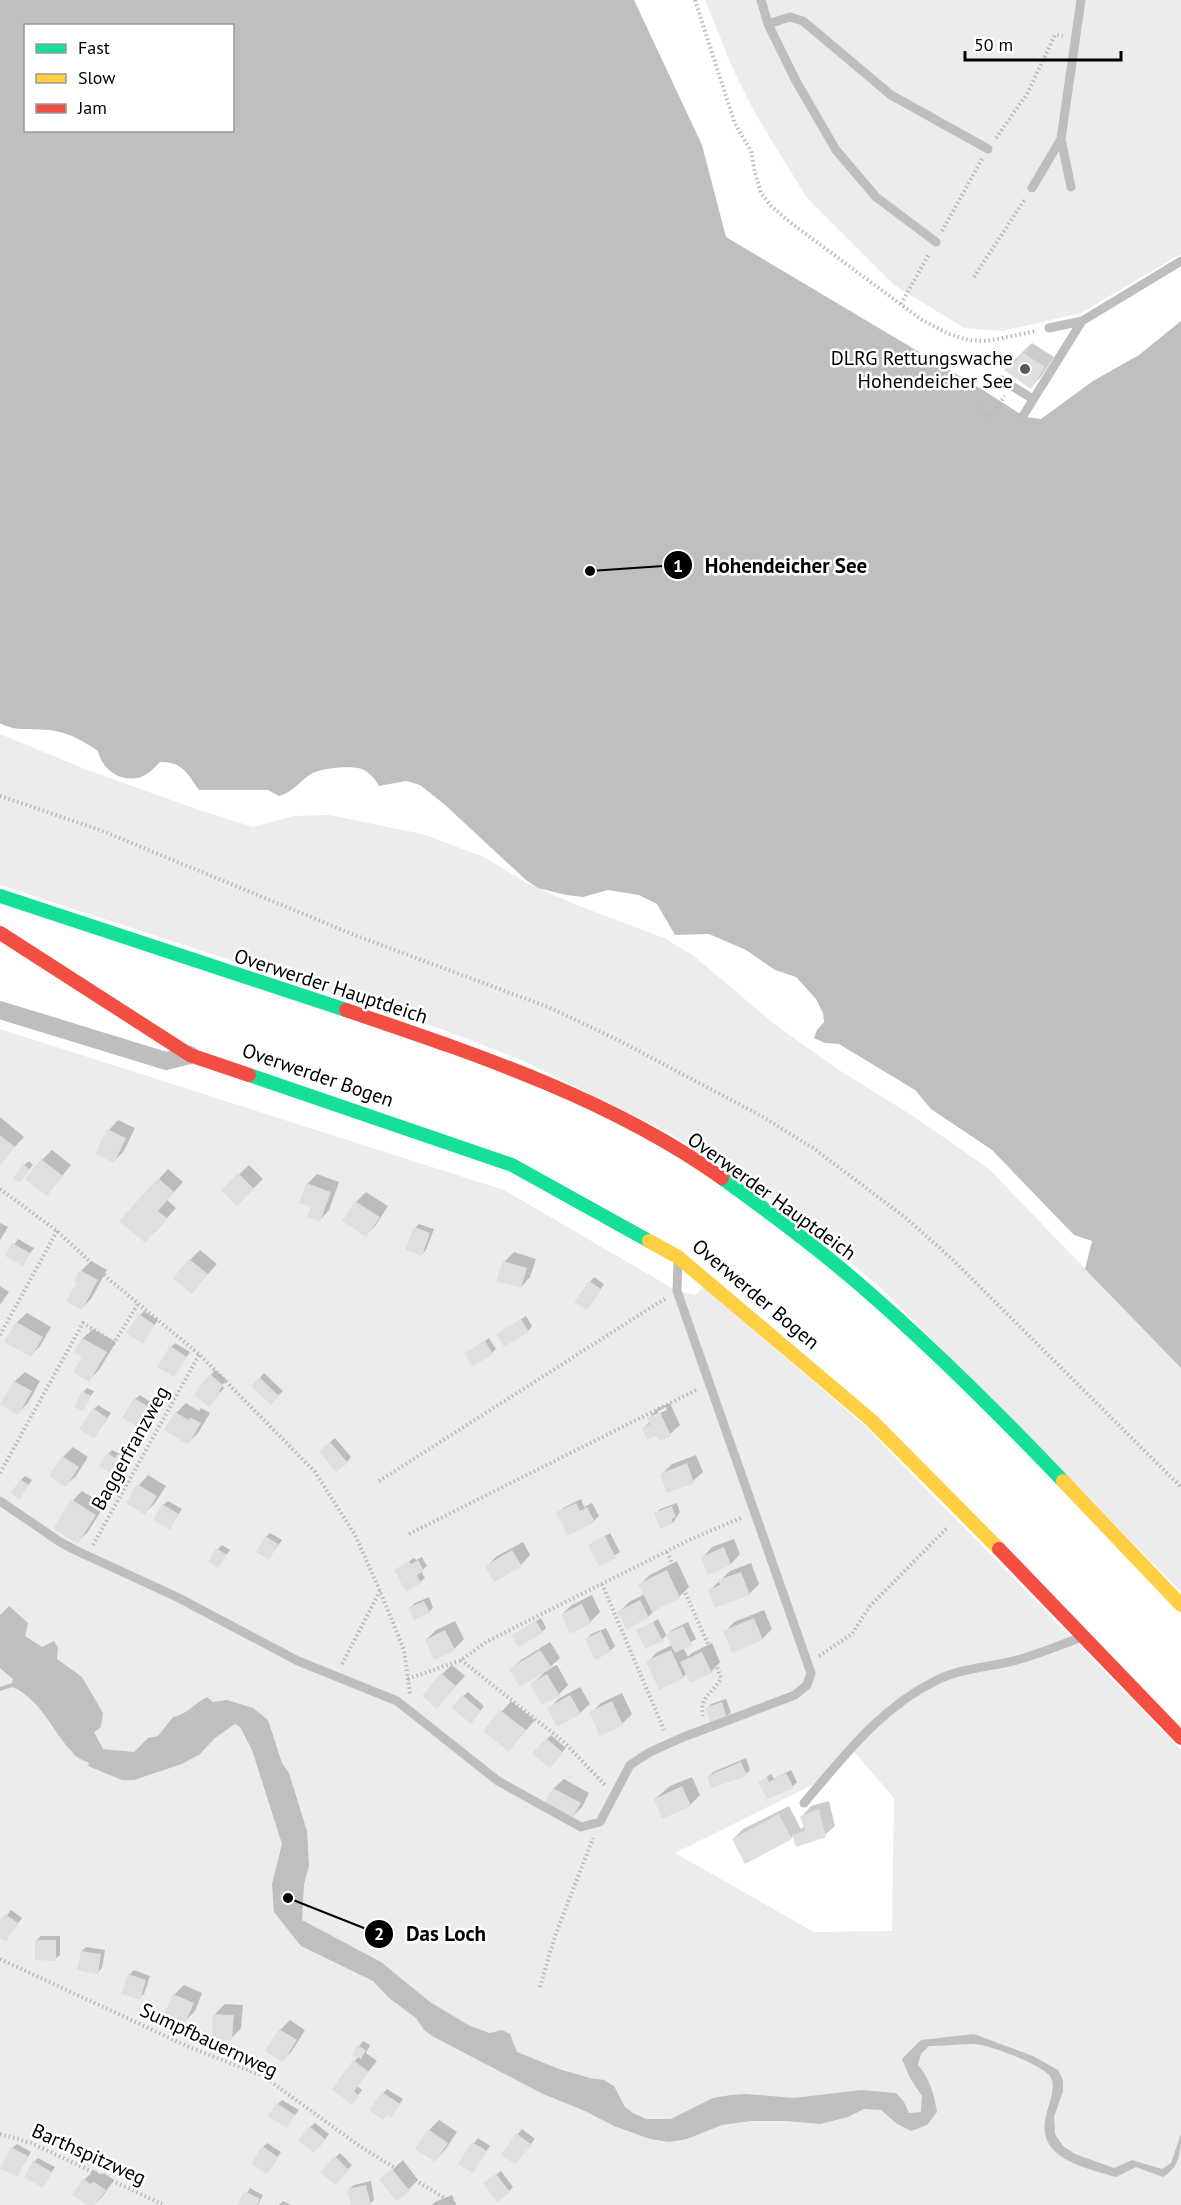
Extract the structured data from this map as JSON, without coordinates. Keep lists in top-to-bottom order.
{
  "streets": {
    "street": ["Overwerder Hauptdeich", "Overwerder Bogen"],
    "path": ["Baggerfranzweg", "Sumpfbauernweg", "Barthspitzweg"]
  },
  "places": ["DLRG Rettungswache Hohendeicher See", "Hohendeicher See", "Das Loch"],
  "legend": ["Fast", "Slow", "Jam"],
  "scale_bar": "50 m"
}
